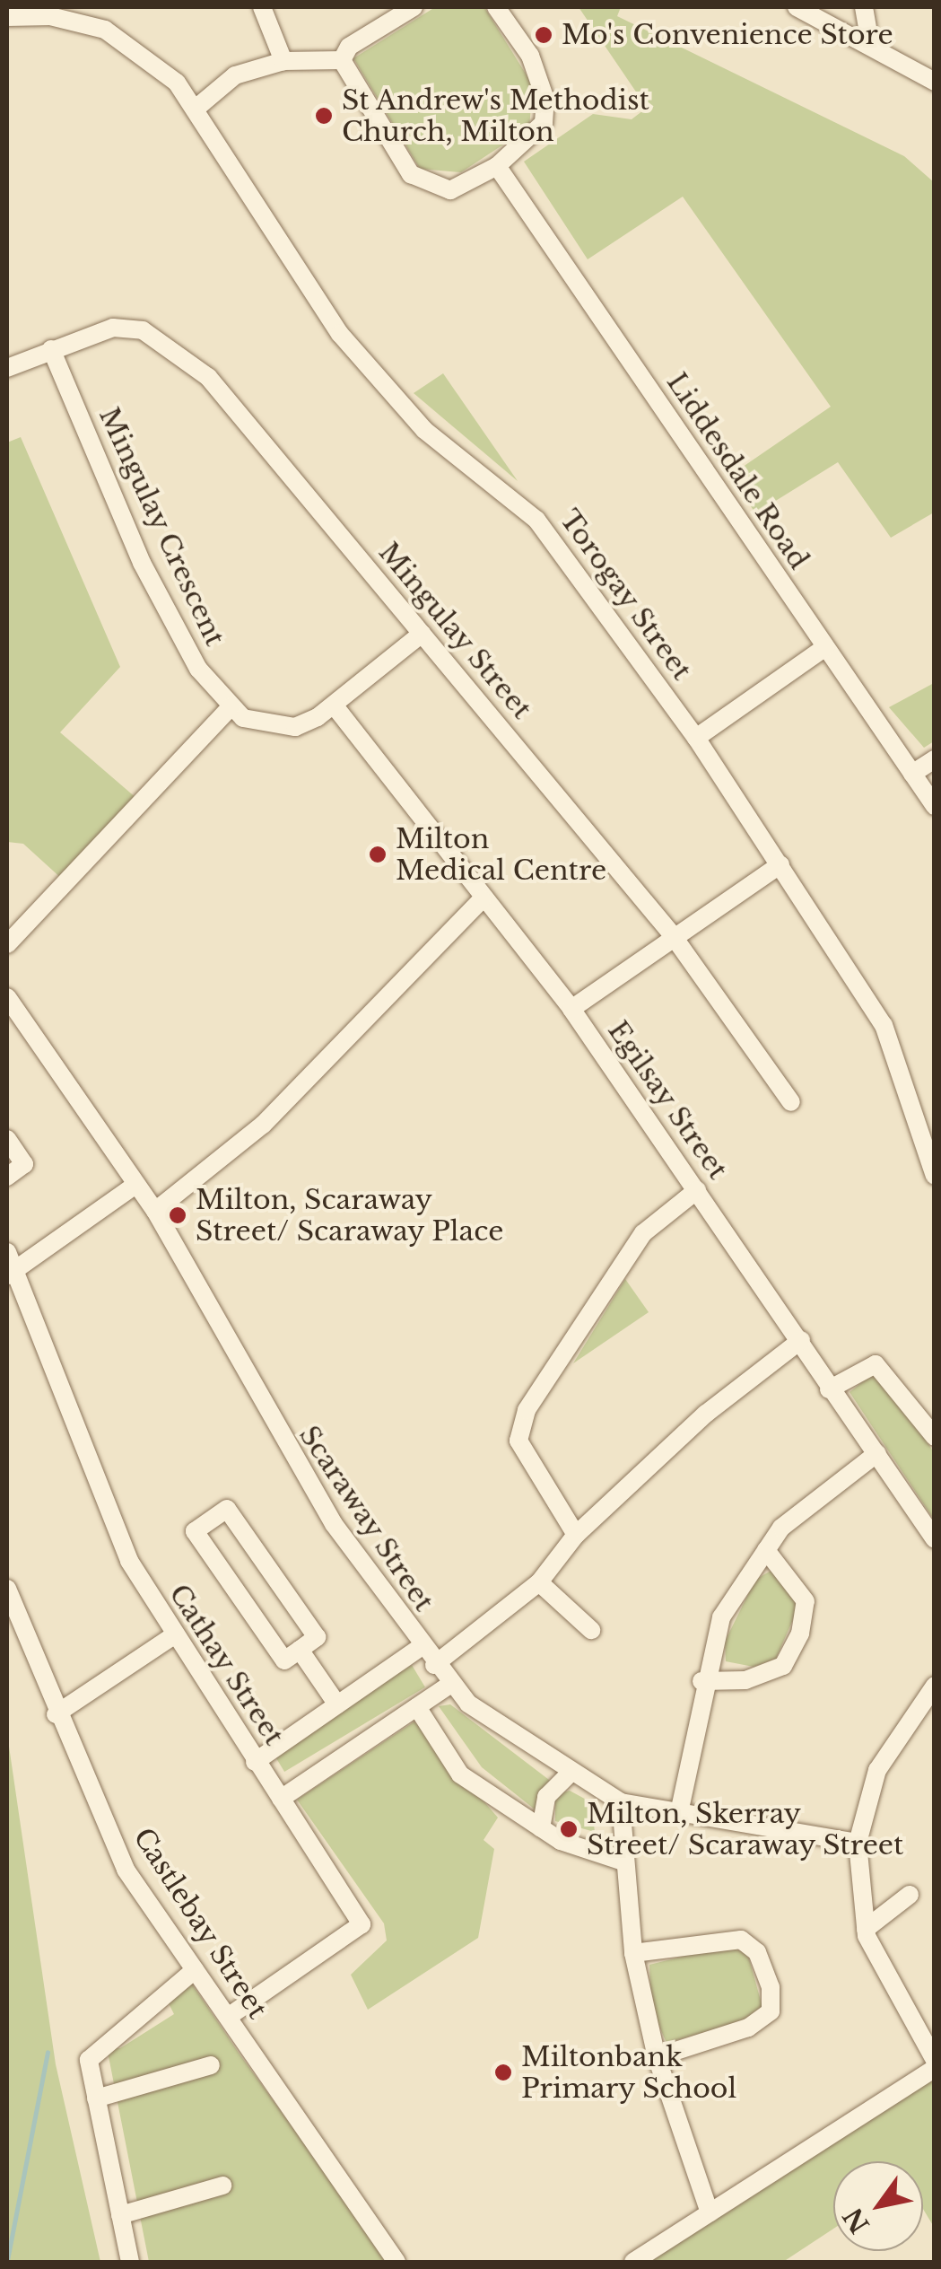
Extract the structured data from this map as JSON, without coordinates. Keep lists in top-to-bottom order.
{
  "streets": {
    "street": [
      "Liddesdale Road",
      "Mingulay Crescent",
      "Torogay Street",
      "Mingulay Street",
      "Egilsay Street",
      "Scaraway Street",
      "Cathay Street",
      "Castlebay Street"
    ]
  },
  "crossings": [
    ["Mingulay Crescent", "Mingulay Street"],
    ["Mingulay Crescent", "Egilsay Street"],
    ["Cathay Street", "Castlebay Street"]
  ],
  "places": [
    "Mo's Convenience Store",
    "St Andrew's Methodist Church, Milton",
    "Milton Medical Centre",
    "Milton, Scaraway Street/ Scaraway Place",
    "Milton, Skerray Street/ Scaraway Street",
    "Miltonbank Primary School"
  ],
  "north": "bottom left"
}
